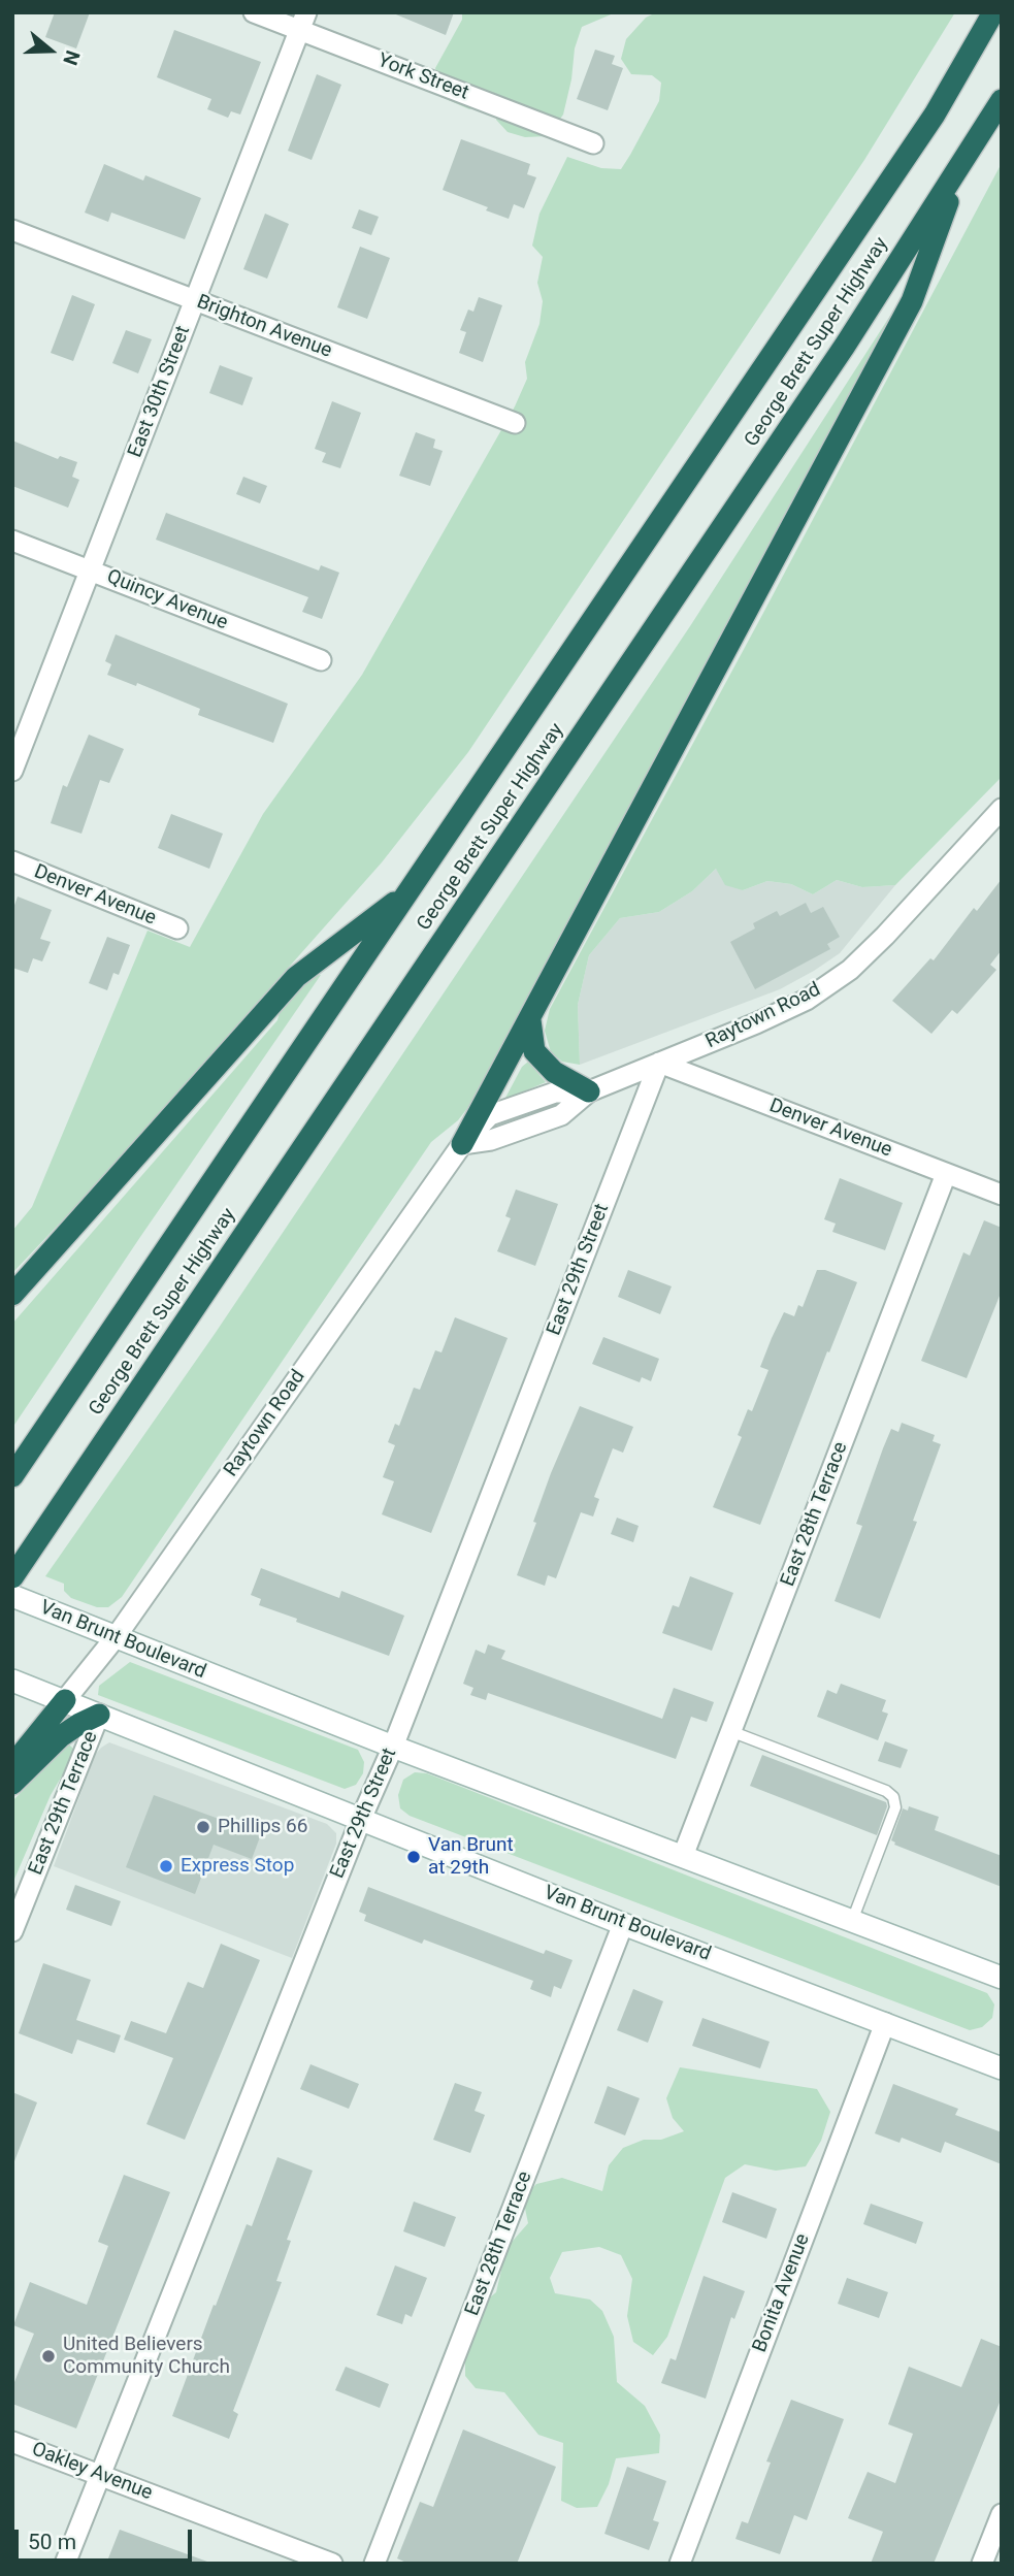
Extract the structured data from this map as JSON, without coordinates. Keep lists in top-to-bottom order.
{
  "streets": {
    "highway": ["George Brett Super Highway"],
    "main road": ["Van Brunt Boulevard"],
    "street": [
      "York Street",
      "Brighton Avenue",
      "East 30th Street",
      "Quincy Avenue",
      "Denver Avenue",
      "Raytown Road",
      "East 29th Street",
      "East 28th Terrace",
      "East 29th Terrace",
      "Bonita Avenue",
      "Oakley Avenue"
    ]
  },
  "crossings": [
    ["York Street", "East 30th Street"],
    ["Brighton Avenue", "East 30th Street"],
    ["East 30th Street", "Quincy Avenue"],
    ["Denver Avenue", "Raytown Road"],
    ["Denver Avenue", "East 29th Street"],
    ["Denver Avenue", "East 28th Terrace"],
    ["Raytown Road", "East 29th Street"],
    ["Raytown Road", "Van Brunt Boulevard"],
    ["East 29th Street", "Van Brunt Boulevard"],
    ["East 29th Street", "Oakley Avenue"],
    ["East 28th Terrace", "Van Brunt Boulevard"],
    ["Van Brunt Boulevard", "East 29th Terrace"],
    ["Van Brunt Boulevard", "Bonita Avenue"]
  ],
  "places": [
    "Phillips 66",
    "Van Brunt at 29th",
    "Express Stop",
    "United Believers Community Church"
  ],
  "scale_bar": "50 m",
  "north": "right"
}
